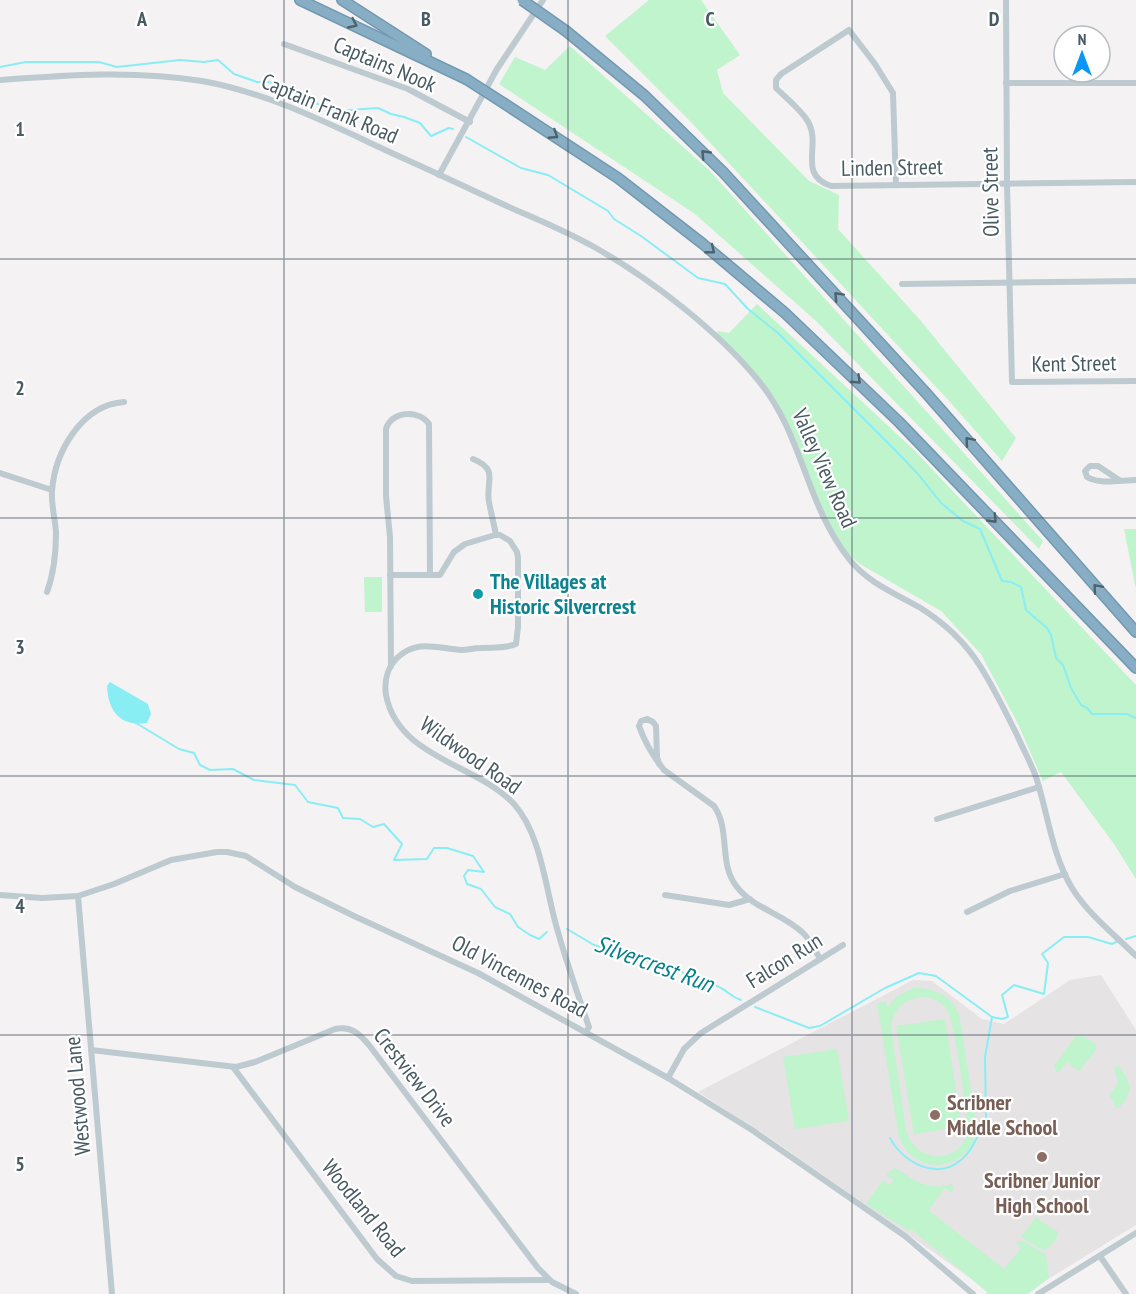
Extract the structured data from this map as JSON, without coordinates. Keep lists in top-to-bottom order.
{
  "streets": {
    "street": [
      "Captains Nook",
      "Captain Frank Road",
      "Linden Street",
      "Olive Street",
      "Kent Street",
      "Valley View Road",
      "Wildwood Road",
      "Falcon Run",
      "Old Vincennes Road",
      "Crestview Drive",
      "Westwood Lane",
      "Woodland Road"
    ]
  },
  "crossings": [
    ["Captain Frank Road", "Valley View Road"],
    ["Linden Street", "Olive Street"],
    ["Olive Street", "Kent Street"],
    ["Wildwood Road", "Old Vincennes Road"],
    ["Falcon Run", "Old Vincennes Road"],
    ["Old Vincennes Road", "Westwood Lane"],
    ["Crestview Drive", "Westwood Lane"],
    ["Crestview Drive", "Woodland Road"]
  ],
  "water": ["Silvercrest Run"],
  "places": ["The Villages at Historic Silvercrest", "Scribner Middle School", "Scribner Junior High School"],
  "north": "top",
  "grid": {
    "columns": [
      "A",
      "B",
      "C",
      "D"
    ],
    "rows": [
      "1",
      "2",
      "3",
      "4",
      "5"
    ]
  }
}
